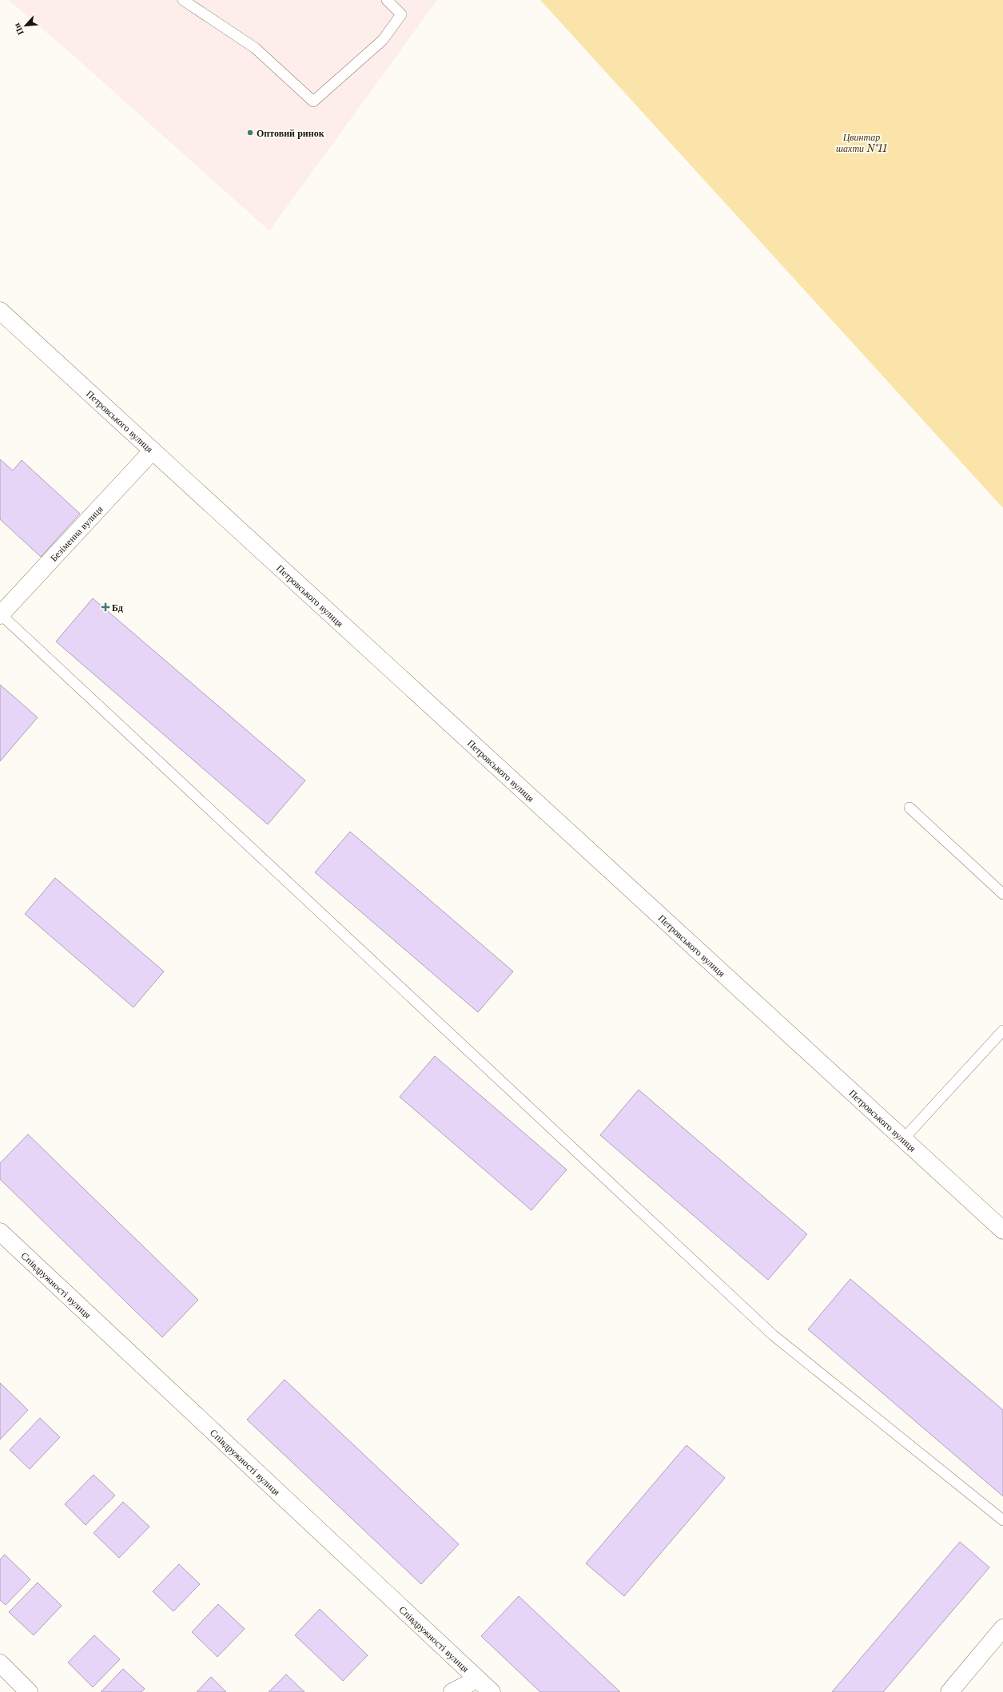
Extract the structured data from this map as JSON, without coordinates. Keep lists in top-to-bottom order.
{
  "streets": {
    "main road": ["Петровського вулиця", "Безіменна вулиця", "Співдружності вулиця"]
  },
  "crossings": [
    ["Петровського вулиця", "Безіменна вулиця"]
  ],
  "parks": ["Цвинтар шахти №11"],
  "places": {
    "other": ["Оптовий ринок"],
    "health": ["Бд"]
  },
  "north": "bottom left"
}
